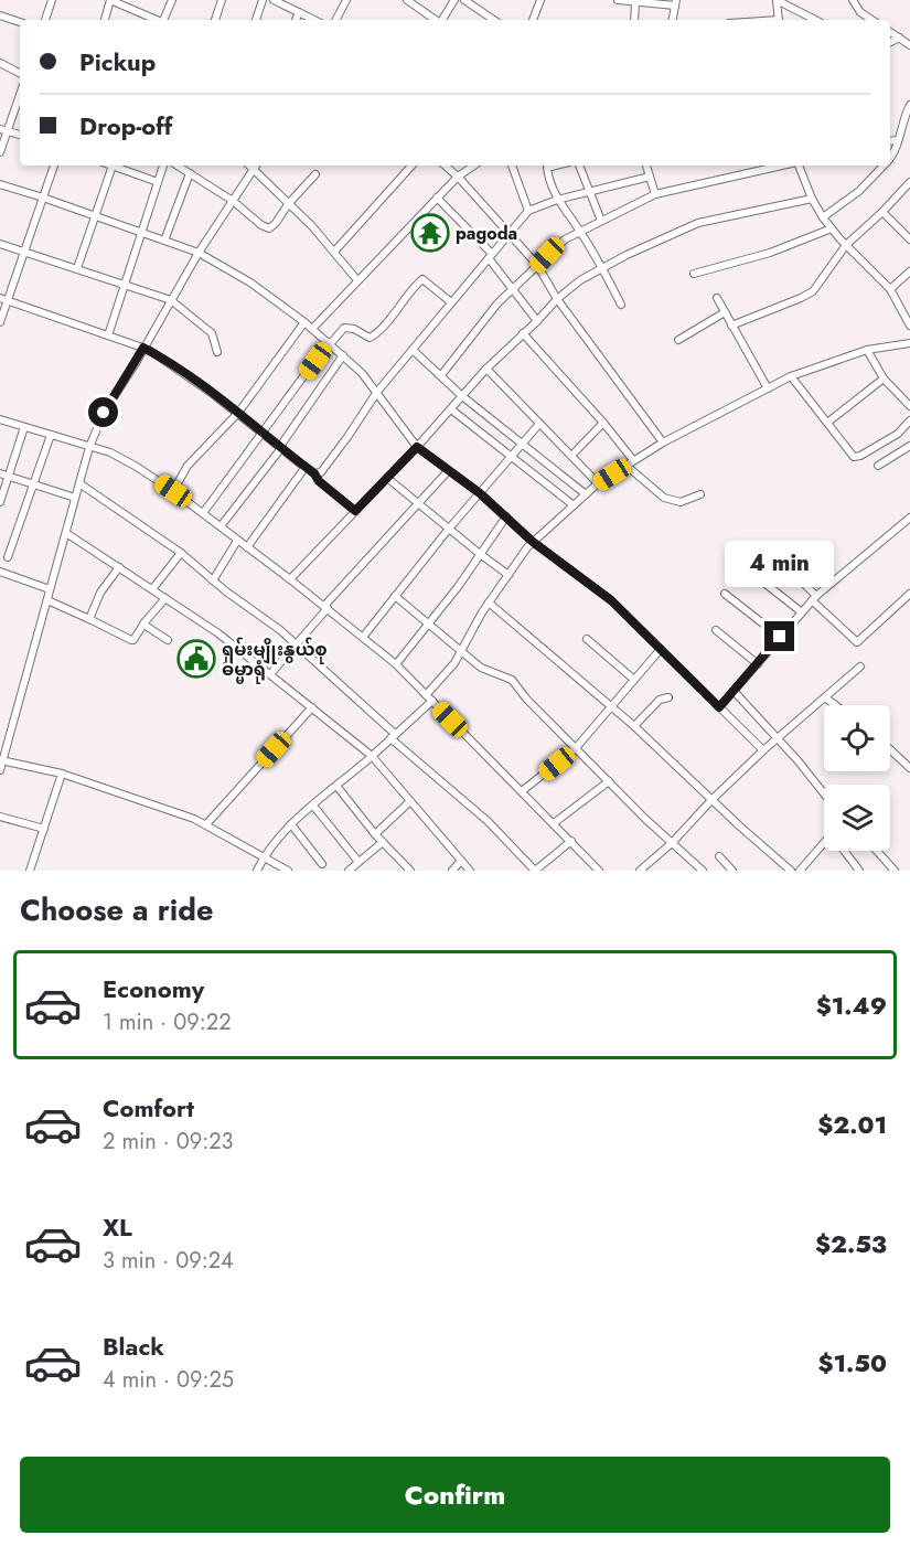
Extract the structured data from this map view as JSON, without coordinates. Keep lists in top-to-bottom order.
{
  "places": {
    "temple": ["pagoda"],
    "public building": ["ရှမ်းမျိုးနွယ်စု ဓမ္မာရုံ"]
  },
  "page": {
    "banner": ["Pickup", "Drop-off"],
    "bubble": "4 min",
    "heading": "Choose a ride",
    "list": [
      {
        "name": "Economy",
        "note": "1 min · 09:22",
        "value": "$1.49"
      },
      {
        "name": "Comfort",
        "note": "2 min · 09:23",
        "value": "$2.01"
      },
      {
        "name": "XL",
        "note": "3 min · 09:24",
        "value": "$2.53"
      },
      {
        "name": "Black",
        "note": "4 min · 09:25",
        "value": "$1.50"
      }
    ],
    "buttons": "Confirm"
  }
}
